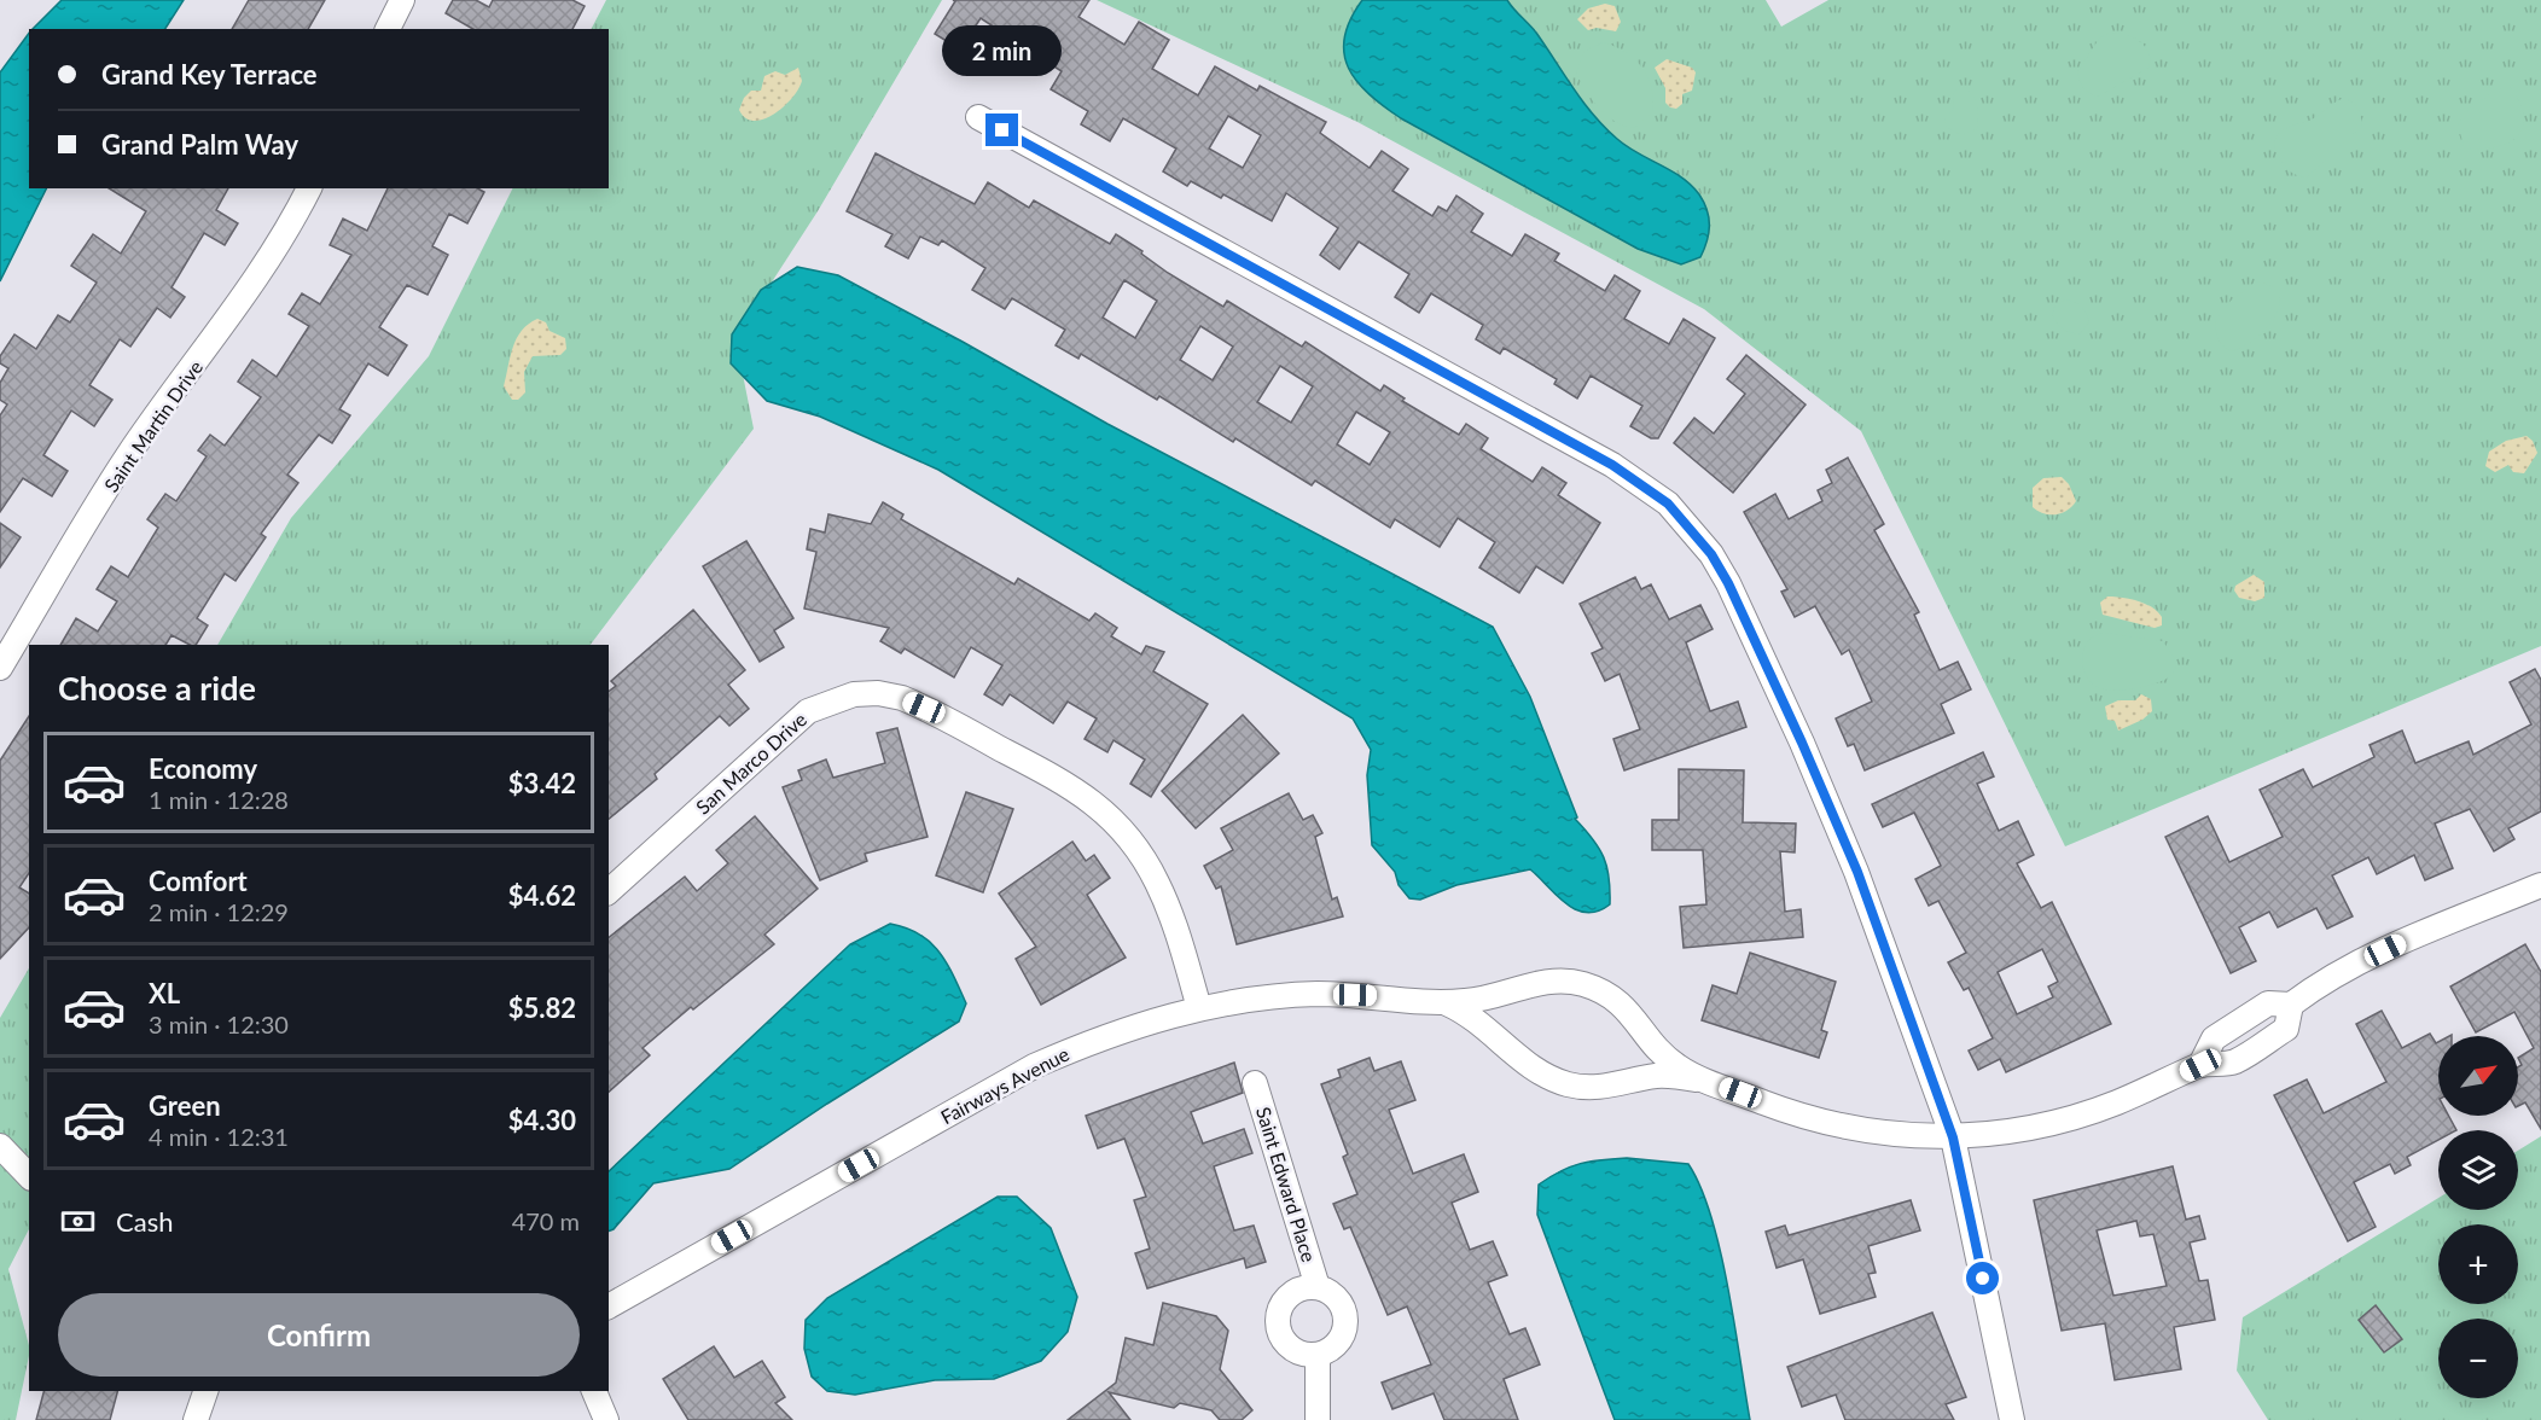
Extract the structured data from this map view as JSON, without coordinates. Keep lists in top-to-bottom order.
{
  "streets": {
    "street": [
      "Saint Martin Drive",
      "San Marco Drive",
      "Fairways Avenue",
      "Saint Edward Place"
    ]
  },
  "crossings": [
    ["San Marco Drive", "Fairways Avenue"]
  ],
  "north": "top right",
  "page": {
    "bubble": "2 min",
    "banner": ["Grand Key Terrace", "Grand Palm Way"],
    "heading": "Choose a ride",
    "list": [
      {
        "name": "Economy",
        "note": "1 min · 12:28",
        "value": "$3.42"
      },
      {
        "name": "Comfort",
        "note": "2 min · 12:29",
        "value": "$4.62"
      },
      {
        "name": "XL",
        "note": "3 min · 12:30",
        "value": "$5.82"
      },
      {
        "name": "Green",
        "note": "4 min · 12:31",
        "value": "$4.30"
      }
    ],
    "map_buttons": ["+", "−"],
    "pay": ["Cash", "470 m"],
    "buttons": "Confirm"
  }
}
